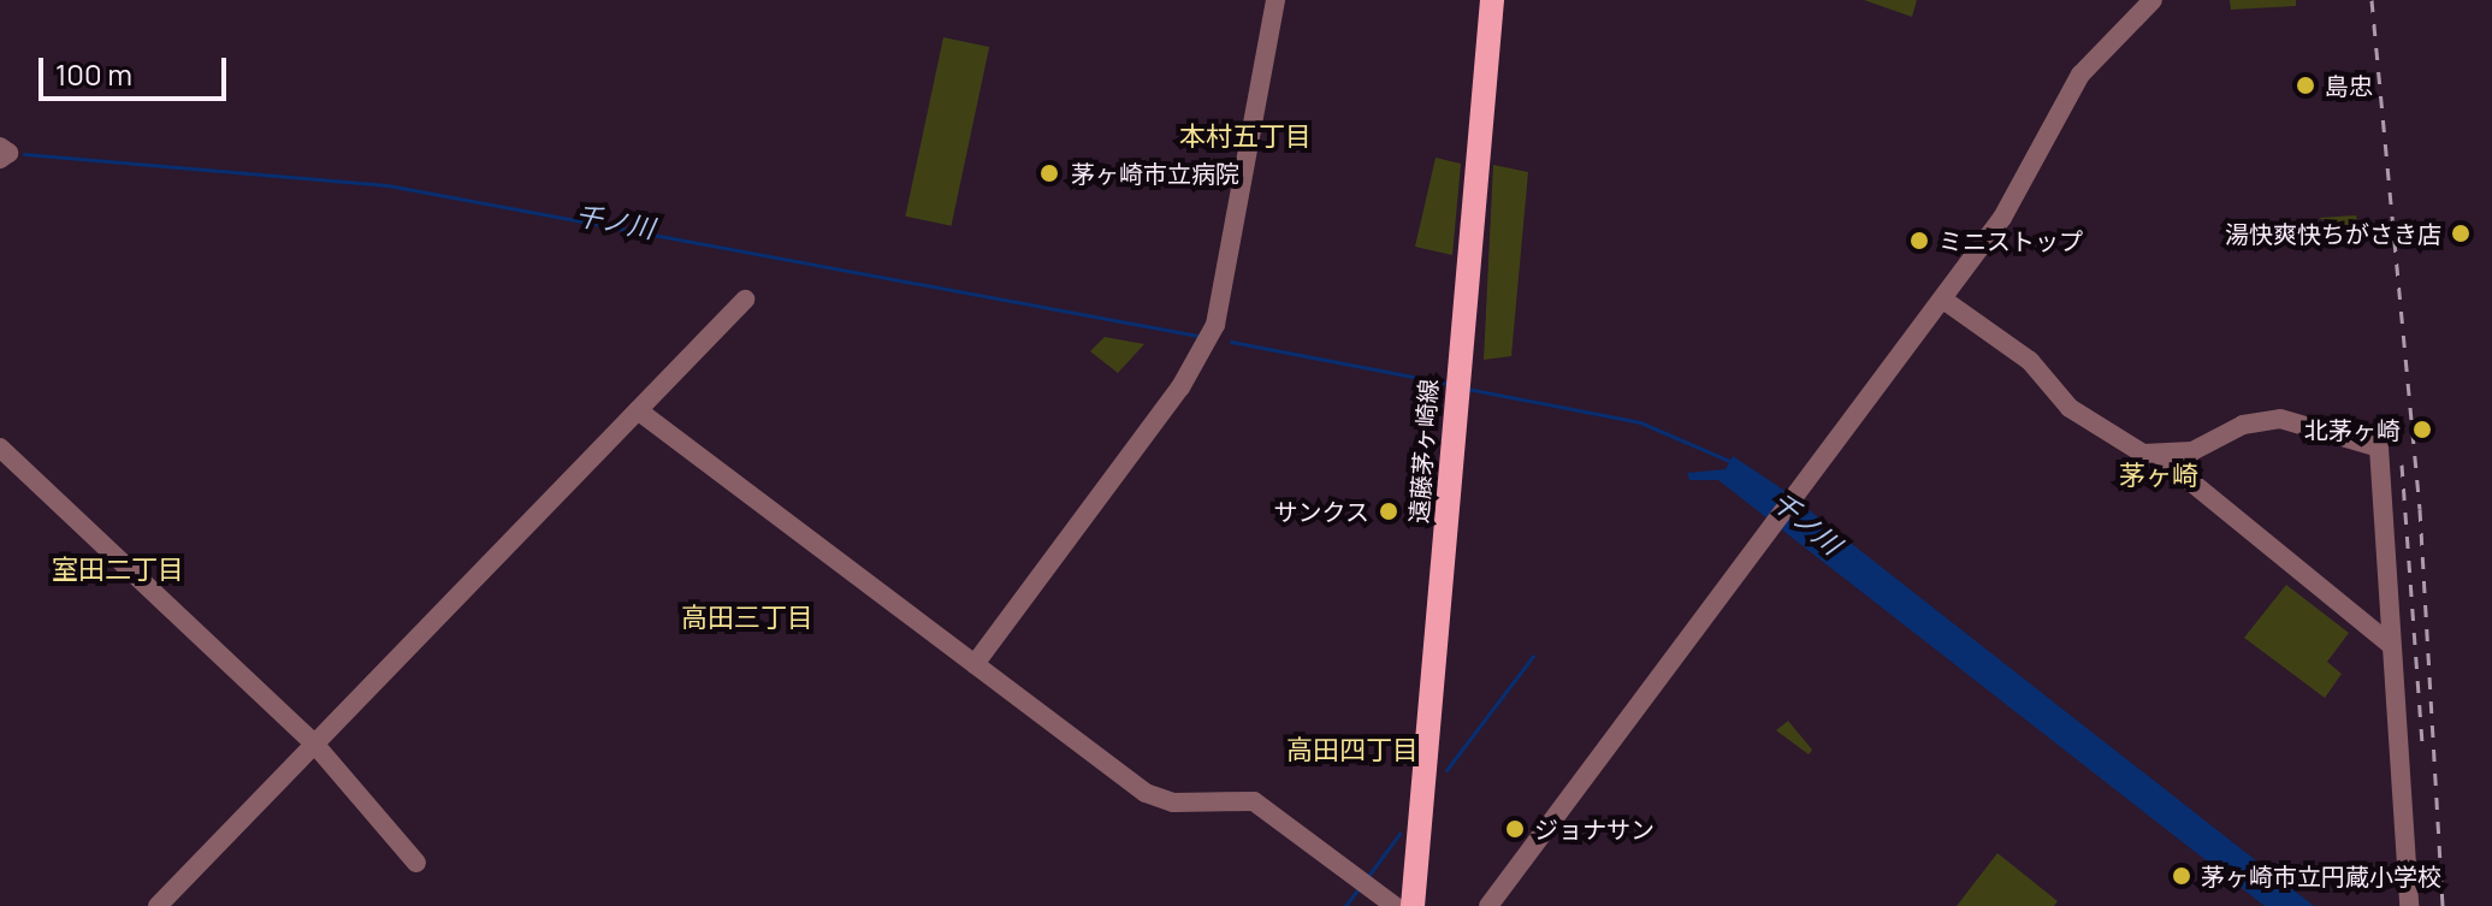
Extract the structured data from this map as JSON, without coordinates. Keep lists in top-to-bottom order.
{
  "streets": {
    "main road": ["遠藤茅ヶ崎線"]
  },
  "districts": [
    "本村五丁目",
    "茅ヶ崎",
    "室田二丁目",
    "高田三丁目",
    "高田四丁目"
  ],
  "water": ["千ノ川"],
  "places": [
    "島忠",
    "茅ヶ崎市立病院",
    "湯快爽快ちがさき店",
    "ミニストップ",
    "北茅ヶ崎",
    "サンクス",
    "ジョナサン",
    "茅ヶ崎市立円蔵小学校"
  ],
  "scale_bar": "100 m"
}
